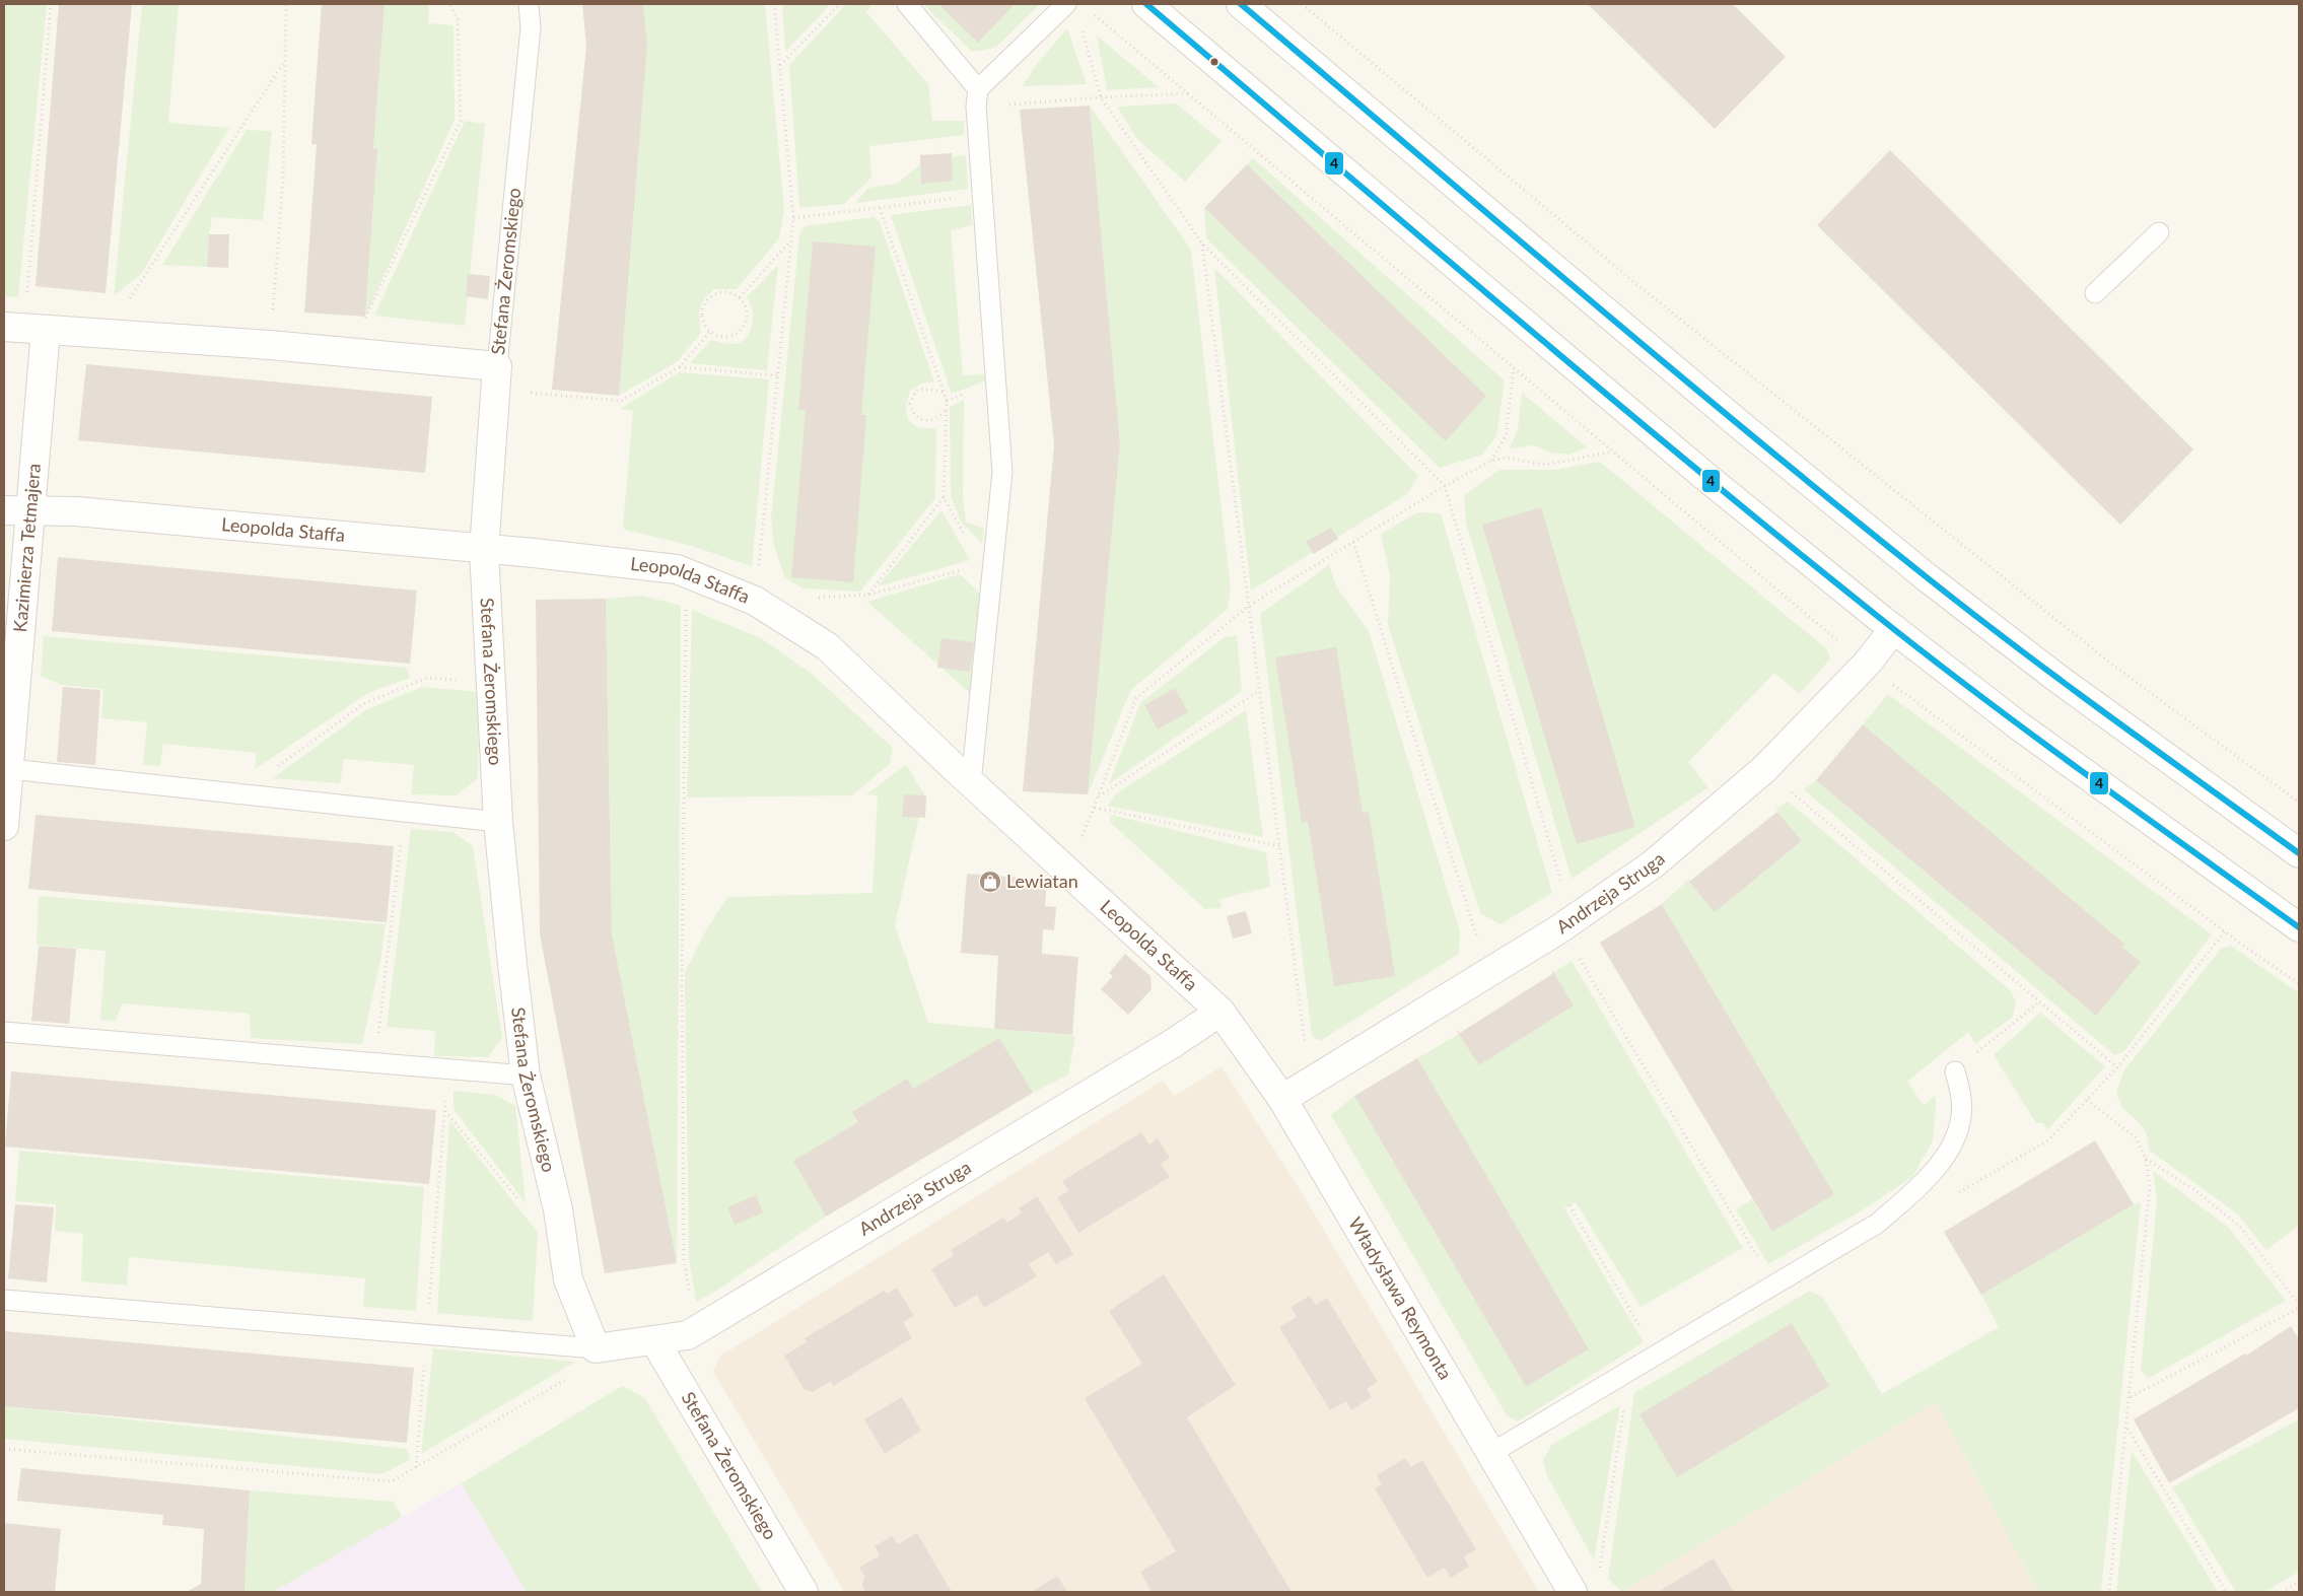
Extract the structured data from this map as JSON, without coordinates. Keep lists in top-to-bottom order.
{
  "streets": {
    "street": [
      "Stefana Żeromskiego",
      "Leopolda Staffa",
      "Kazimierza Tetmajera",
      "Andrzeja Struga",
      "Władysława Reymonta"
    ]
  },
  "crossings": [
    ["Stefana Żeromskiego", "Leopolda Staffa"],
    ["Stefana Żeromskiego", "Andrzeja Struga"],
    ["Leopolda Staffa", "Kazimierza Tetmajera"],
    ["Leopolda Staffa", "Andrzeja Struga"],
    ["Leopolda Staffa", "Władysława Reymonta"],
    ["Andrzeja Struga", "Władysława Reymonta"]
  ],
  "places": {
    "shop": ["Lewiatan"]
  },
  "lines": ["transit line 4"]
}
